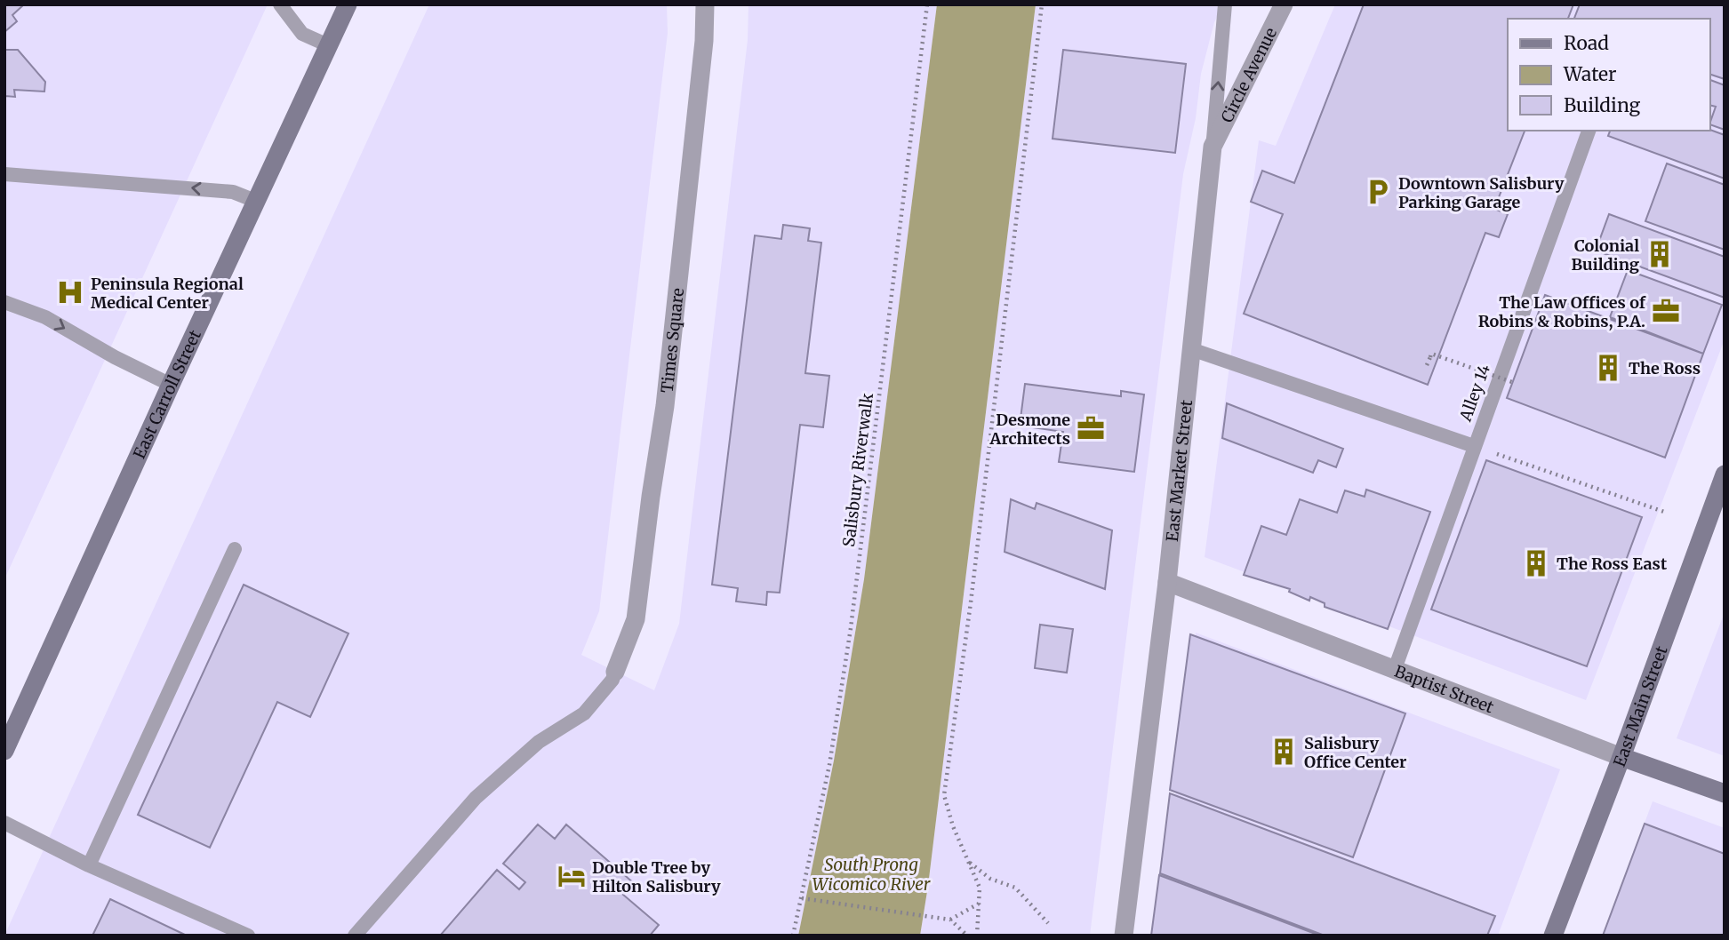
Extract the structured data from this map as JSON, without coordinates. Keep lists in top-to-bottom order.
{
  "streets": {
    "main road": ["East Carroll Street", "Baptist Street", "East Main Street"],
    "street": ["Circle Avenue", "Times Square", "East Market Street"],
    "lane": ["Alley 14"],
    "path": ["Salisbury Riverwalk"]
  },
  "crossings": [
    ["Circle Avenue", "East Market Street"],
    ["Alley 14", "Baptist Street"],
    ["East Market Street", "Baptist Street"],
    ["Baptist Street", "East Main Street"]
  ],
  "water": ["South Prong Wicomico River"],
  "places": {
    "parking": ["Downtown Salisbury Parking Garage"],
    "building": [
      "Colonial Building",
      "The Ross",
      "The Ross East",
      "Salisbury Office Center"
    ],
    "hospital": ["Peninsula Regional Medical Center"],
    "office": ["The Law Offices of Robins & Robins, P.A.", "Desmone Architects"],
    "hotel": ["Double Tree by Hilton Salisbury"]
  },
  "legend": ["Road", "Water", "Building"]
}
